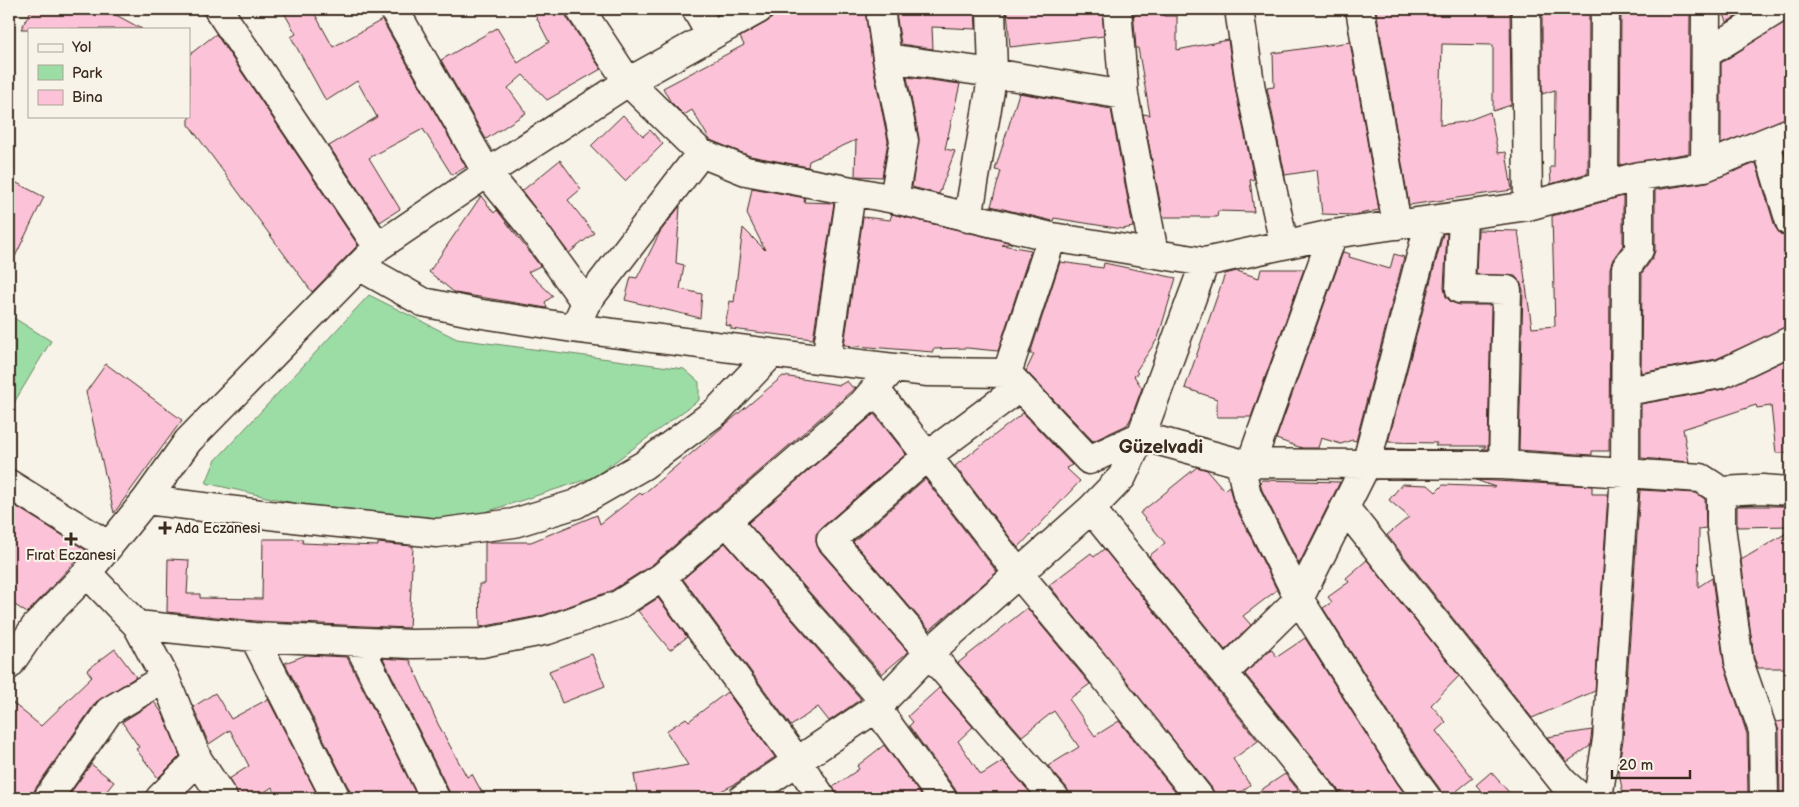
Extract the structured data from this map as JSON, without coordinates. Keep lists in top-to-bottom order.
{
  "districts": ["Güzelvadi"],
  "places": {
    "health": ["Ada Eczanesi", "Fırat Eczanesi"]
  },
  "legend": ["Yol", "Park", "Bina"],
  "scale_bar": "20 m"
}
